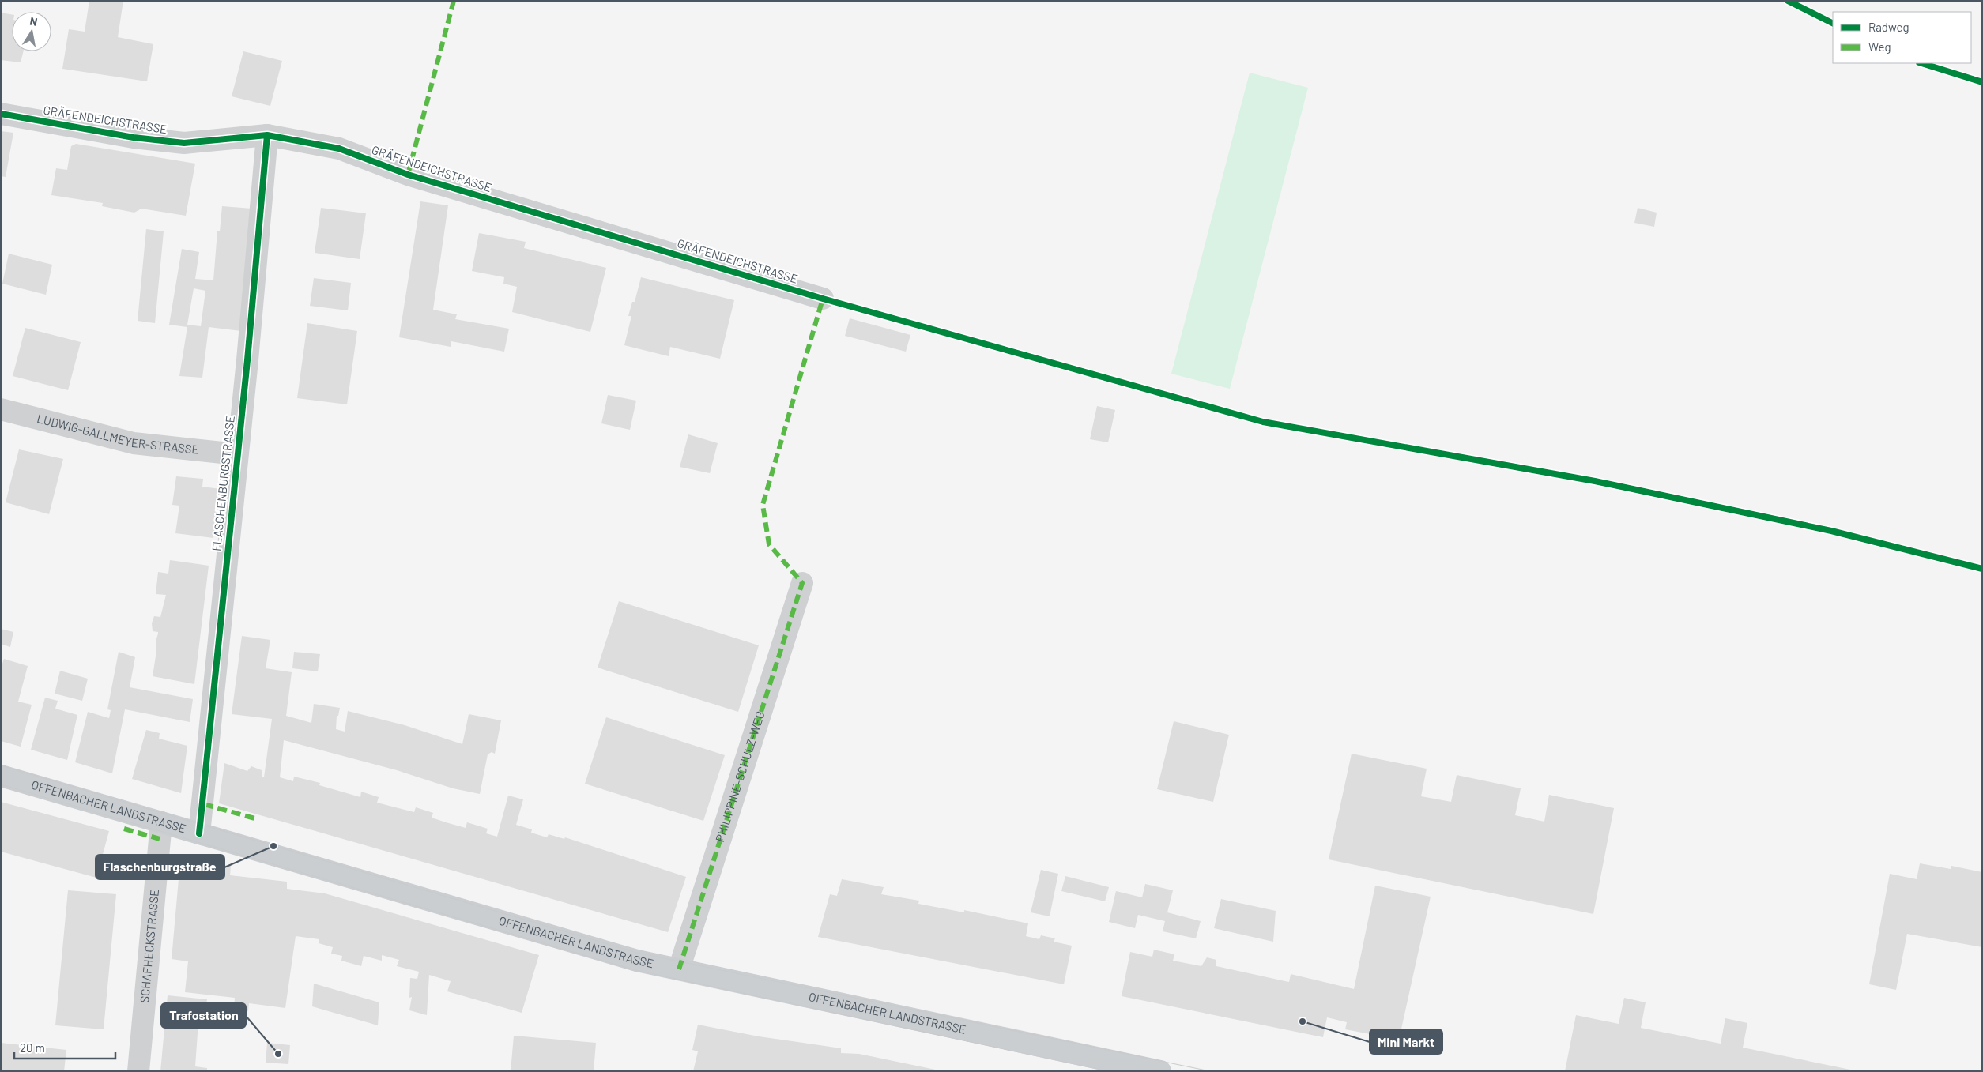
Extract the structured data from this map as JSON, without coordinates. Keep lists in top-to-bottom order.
{
  "streets": {
    "main road": ["OFFENBACHER LANDSTRASSE"],
    "street": [
      "GRÄFENDEICHSTRASSE",
      "LUDWIG-GALLMEYER-STRASSE",
      "FLASCHENBURGSTRASSE",
      "PHILIPPINE-SCHULZ-WEG",
      "SCHAFHECKSTRASSE"
    ]
  },
  "crossings": [
    ["GRÄFENDEICHSTRASSE", "FLASCHENBURGSTRASSE"],
    ["LUDWIG-GALLMEYER-STRASSE", "FLASCHENBURGSTRASSE"],
    ["FLASCHENBURGSTRASSE", "OFFENBACHER LANDSTRASSE"],
    ["PHILIPPINE-SCHULZ-WEG", "OFFENBACHER LANDSTRASSE"],
    ["OFFENBACHER LANDSTRASSE", "SCHAFHECKSTRASSE"]
  ],
  "places": ["Flaschenburgstraße", "Mini Markt", "Trafostation"],
  "legend": ["Radweg", "Weg"],
  "scale_bar": "20 m",
  "north": "top"
}
